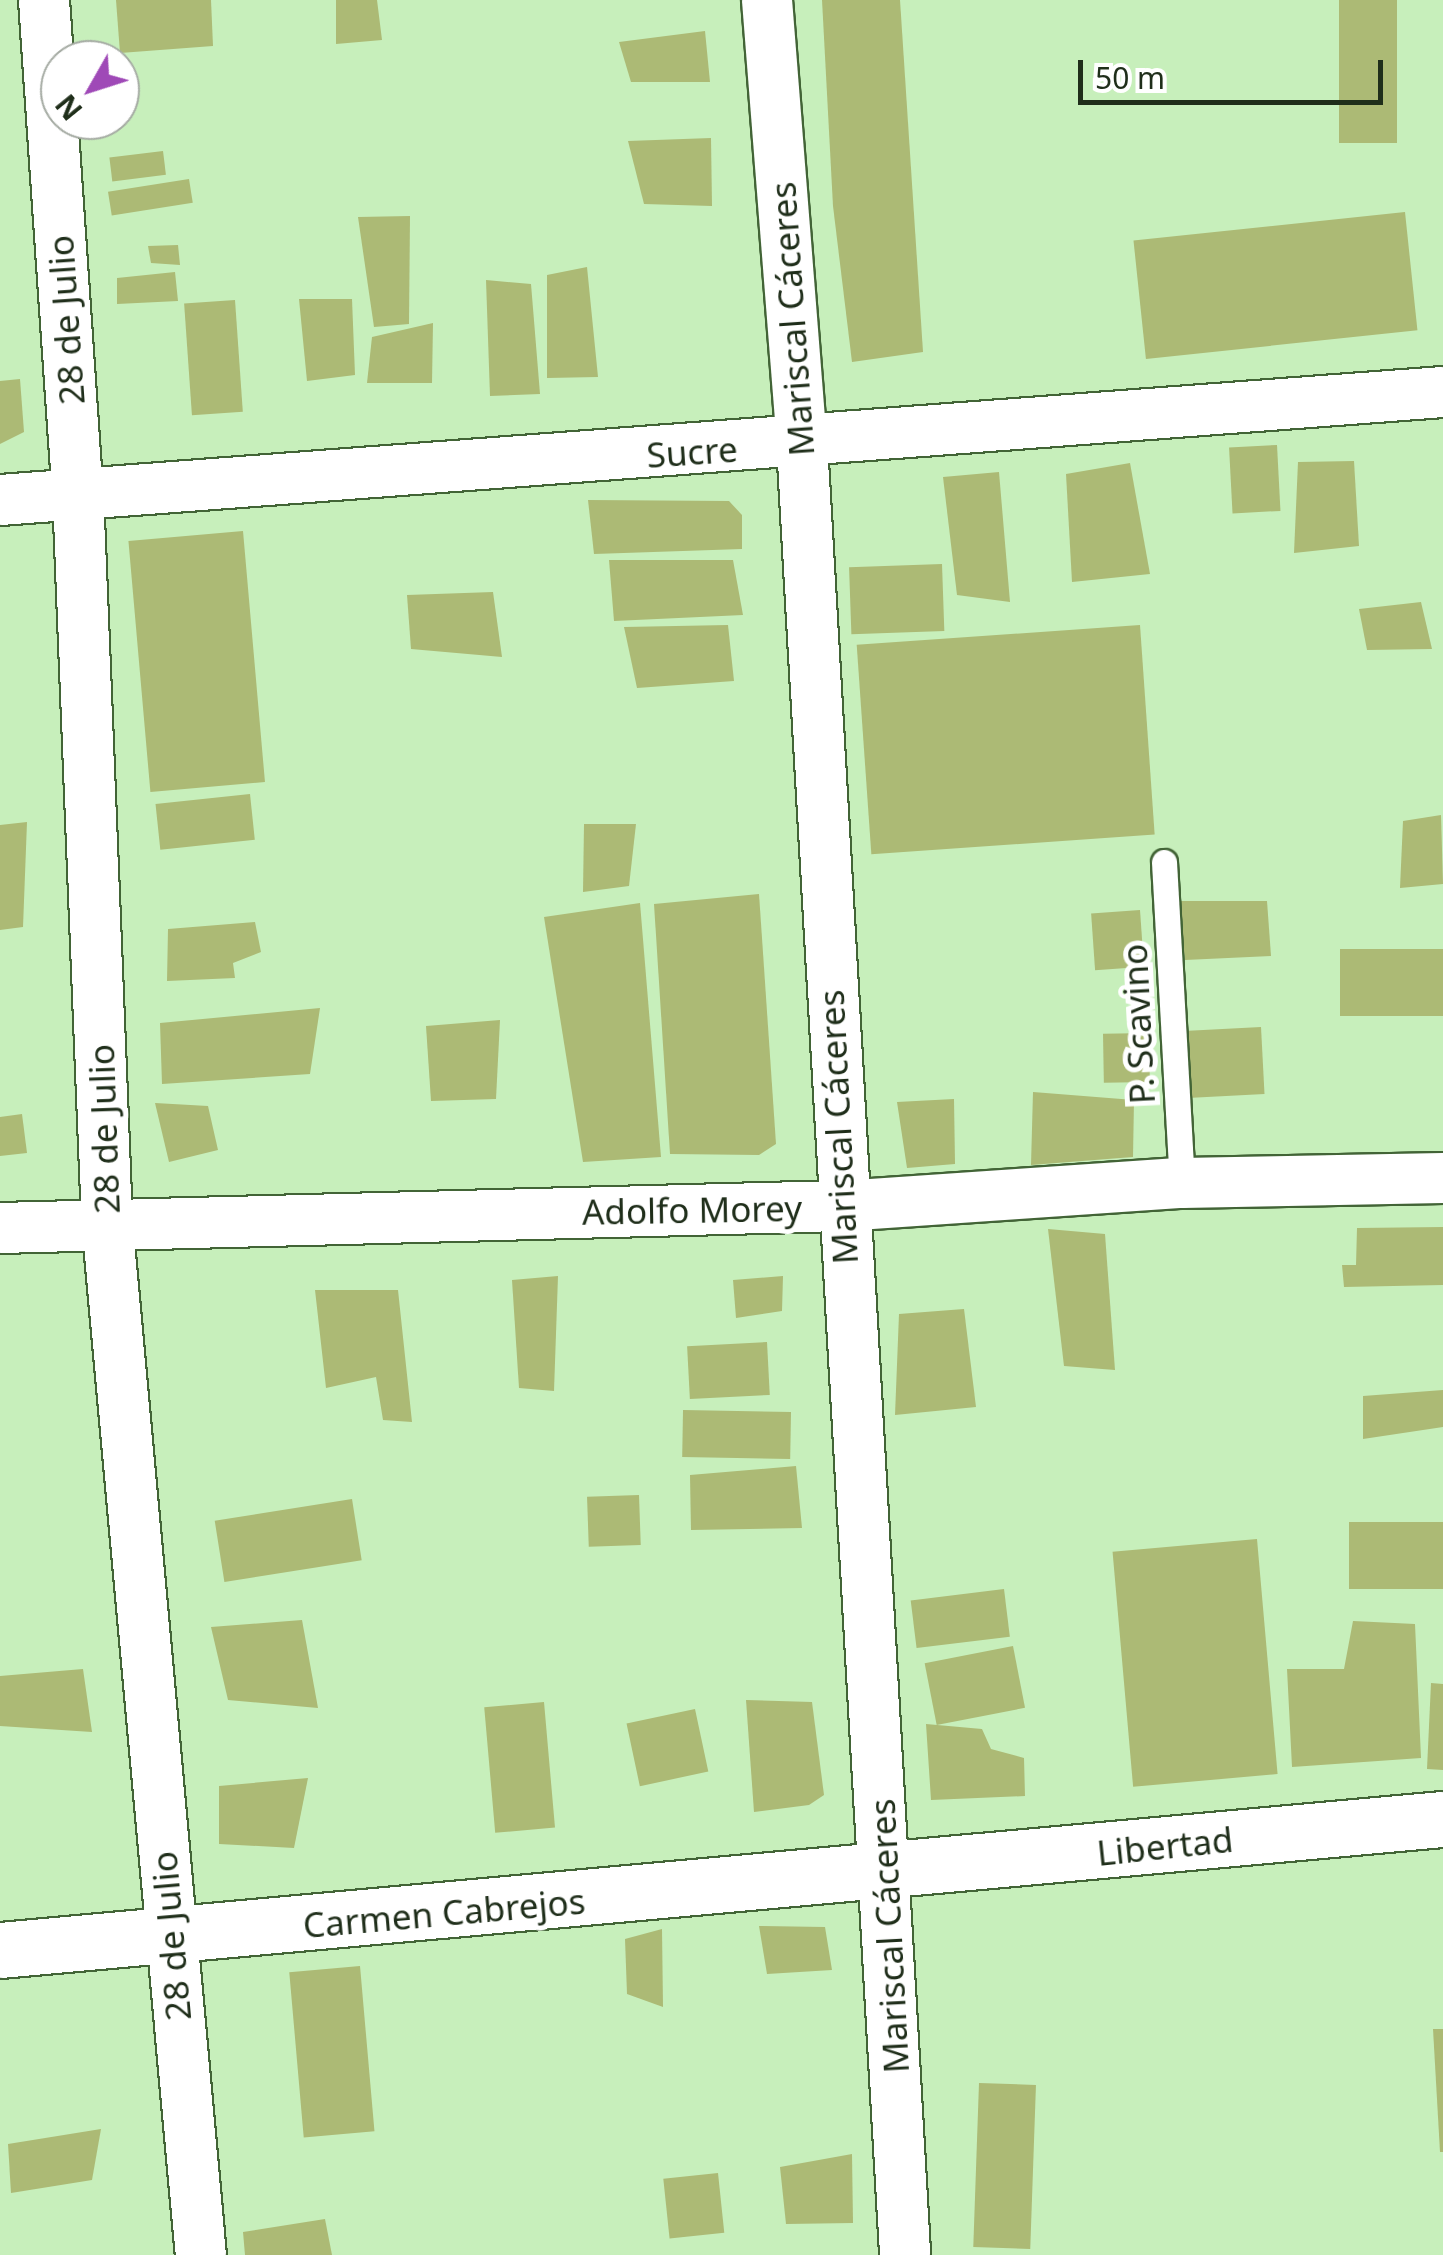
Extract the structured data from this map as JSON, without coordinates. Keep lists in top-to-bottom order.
{
  "streets": {
    "street": [
      "Mariscal Cáceres",
      "28 de Julio",
      "Sucre",
      "Adolfo Morey",
      "Libertad",
      "Carmen Cabrejos"
    ],
    "lane": ["P. Scavino"]
  },
  "crossings": [
    ["Mariscal Cáceres", "Sucre"],
    ["Mariscal Cáceres", "Adolfo Morey"],
    ["Mariscal Cáceres", "Libertad"],
    ["Mariscal Cáceres", "Carmen Cabrejos"],
    ["28 de Julio", "Sucre"],
    ["28 de Julio", "Adolfo Morey"],
    ["28 de Julio", "Carmen Cabrejos"],
    ["P. Scavino", "Adolfo Morey"],
    ["Libertad", "Carmen Cabrejos"]
  ],
  "scale_bar": "50 m",
  "north": "bottom left"
}
